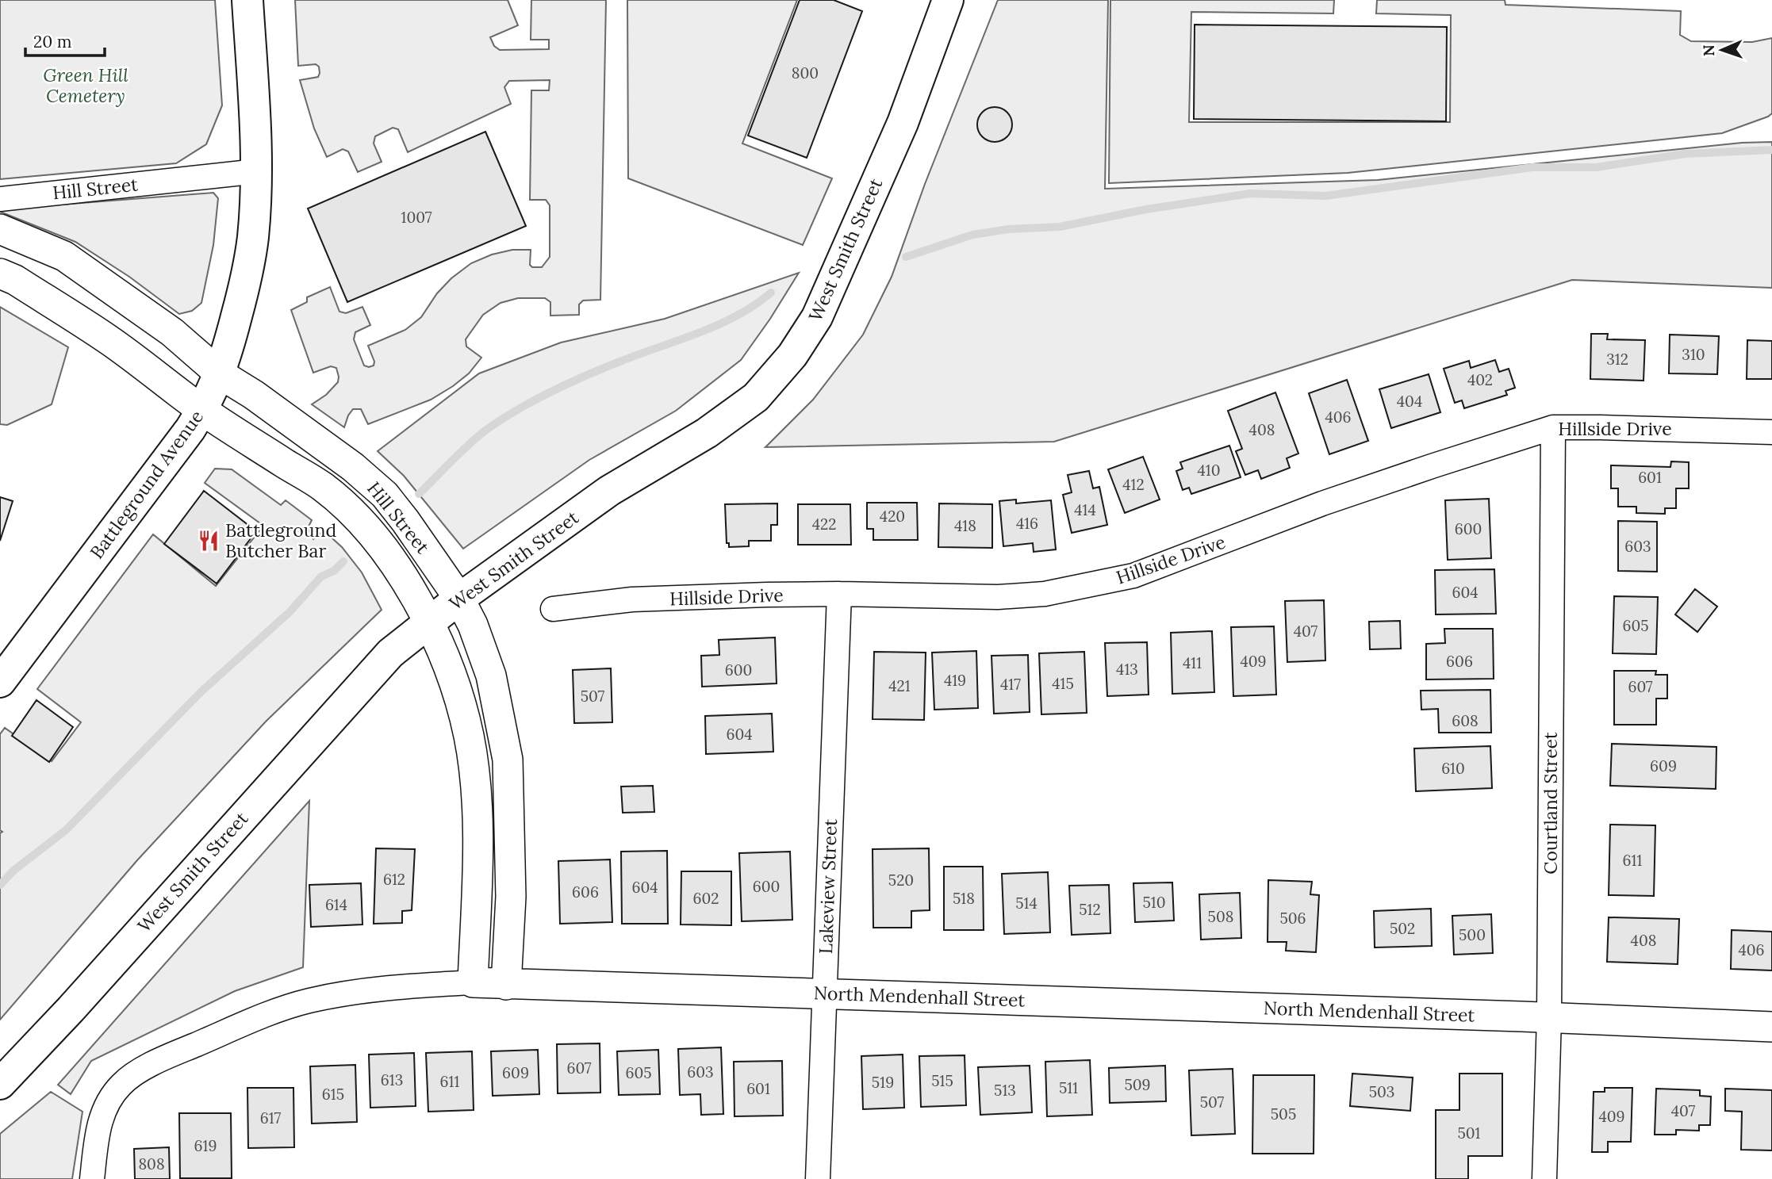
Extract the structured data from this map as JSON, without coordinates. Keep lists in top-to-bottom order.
{
  "streets": {
    "main road": ["West Smith Street", "Battleground Avenue"],
    "street": [
      "Hill Street",
      "Hillside Drive",
      "Courtland Street",
      "Lakeview Street",
      "North Mendenhall Street"
    ]
  },
  "crossings": [
    ["Hill Street", "West Smith Street"],
    ["Hill Street", "Battleground Avenue"],
    ["Hill Street", "North Mendenhall Street"],
    ["Hillside Drive", "Courtland Street"],
    ["Hillside Drive", "Lakeview Street"],
    ["Courtland Street", "North Mendenhall Street"],
    ["Lakeview Street", "North Mendenhall Street"]
  ],
  "parks": ["Green Hill Cemetery"],
  "places": {
    "restaurant": ["Battleground Butcher Bar"]
  },
  "house_numbers": [
    "800",
    "1007",
    "310",
    "312",
    "402",
    "404",
    "406",
    "408",
    "410",
    "601",
    "412",
    "414",
    "420",
    "416",
    "422",
    "418",
    "600",
    "603",
    "604",
    "605",
    "407",
    "409",
    "606",
    "411",
    "413",
    "600",
    "419",
    "415",
    "417",
    "421",
    "607",
    "507",
    "608",
    "604",
    "609",
    "610",
    "611",
    "612",
    "520",
    "600",
    "604",
    "606",
    "602",
    "518",
    "510",
    "514",
    "614",
    "512",
    "508",
    "506",
    "502",
    "500",
    "408",
    "406",
    "607",
    "603",
    "609",
    "605",
    "613",
    "515",
    "611",
    "519",
    "509",
    "511",
    "601",
    "513",
    "503",
    "615",
    "507",
    "407",
    "505",
    "409",
    "617",
    "501",
    "619",
    "808"
  ],
  "scale_bar": "20 m",
  "north": "left"
}
